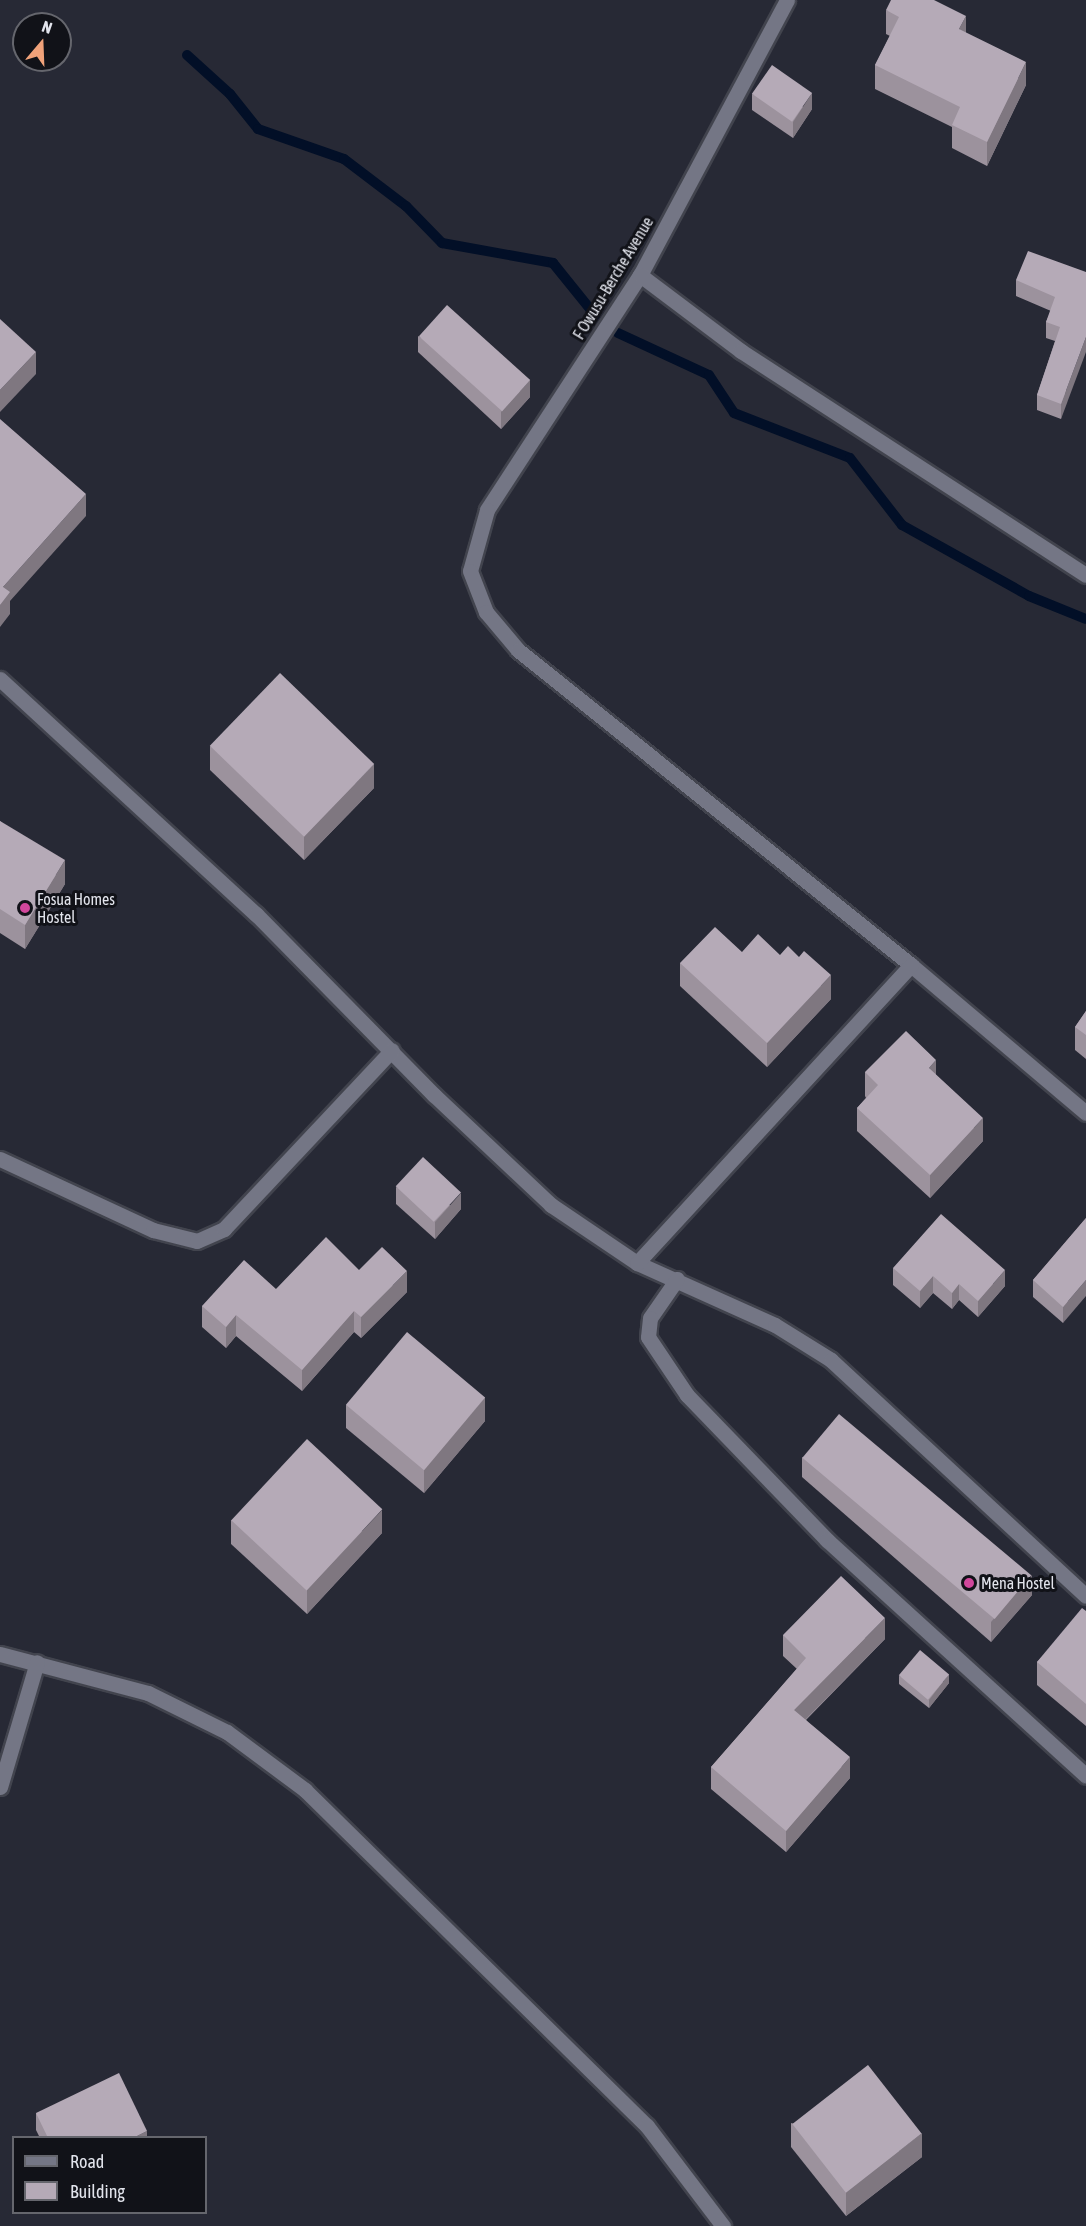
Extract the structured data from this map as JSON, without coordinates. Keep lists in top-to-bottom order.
{
  "streets": {
    "street": ["F Owusu-Berche Avenue"]
  },
  "places": ["Fosua Homes Hostel", "Mena Hostel"],
  "legend": ["Road", "Building"],
  "north": "top"
}
